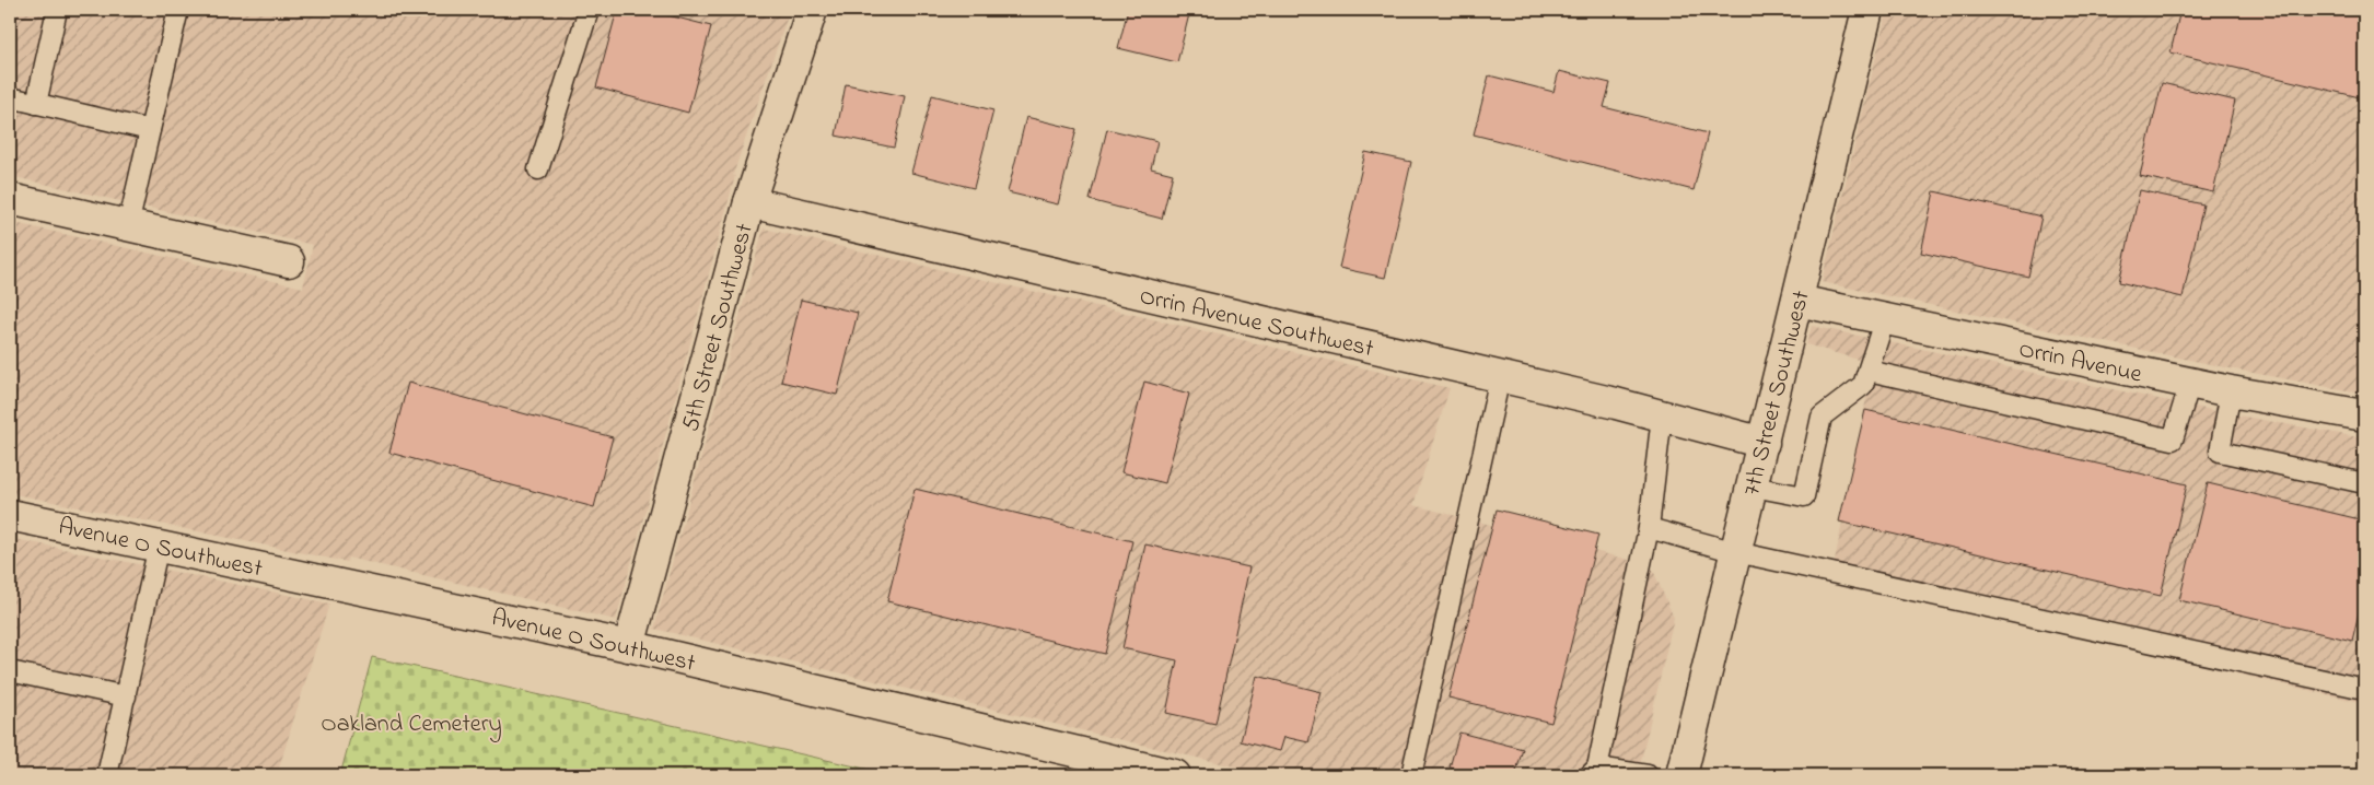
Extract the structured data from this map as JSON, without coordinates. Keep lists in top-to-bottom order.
{
  "streets": {
    "street": [
      "Orrin Avenue Southwest",
      "5th Street Southwest",
      "Orrin Avenue",
      "7th Street Southwest",
      "Avenue O Southwest"
    ]
  },
  "crossings": [
    ["Orrin Avenue Southwest", "5th Street Southwest"],
    ["Orrin Avenue Southwest", "7th Street Southwest"],
    ["5th Street Southwest", "Avenue O Southwest"],
    ["Orrin Avenue", "7th Street Southwest"]
  ],
  "parks": ["Oakland Cemetery"]
}
